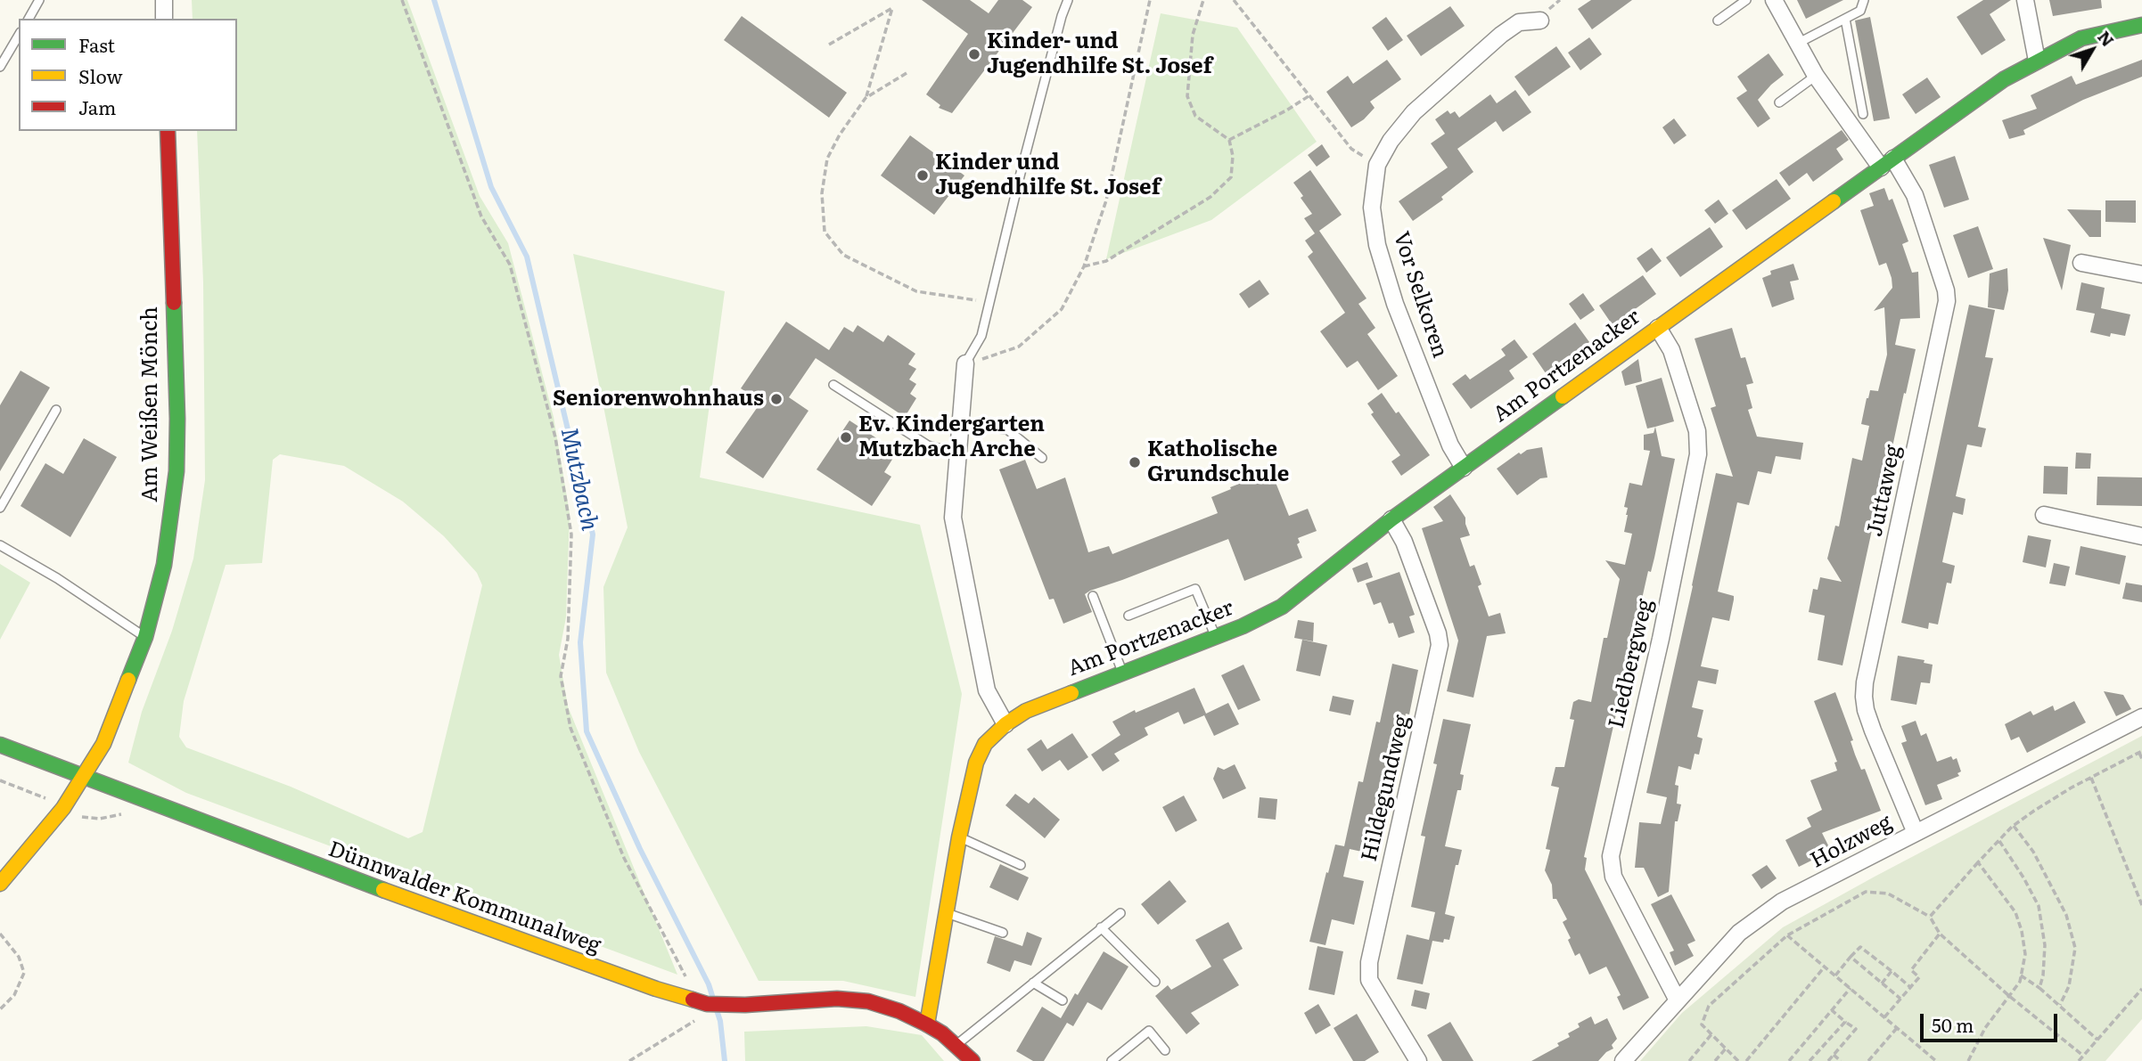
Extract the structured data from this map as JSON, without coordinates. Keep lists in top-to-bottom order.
{
  "streets": {
    "street": [
      "Vor Selkoren",
      "Am Portzenacker",
      "Am Weißen Mönch",
      "Juttaweg",
      "Liedbergweg",
      "Hildegundweg",
      "Holzweg",
      "Dünnwalder Kommunalweg"
    ]
  },
  "crossings": [
    ["Vor Selkoren", "Am Portzenacker"],
    ["Am Portzenacker", "Juttaweg"],
    ["Am Portzenacker", "Liedbergweg"],
    ["Am Portzenacker", "Hildegundweg"],
    ["Am Portzenacker", "Dünnwalder Kommunalweg"],
    ["Am Weißen Mönch", "Dünnwalder Kommunalweg"],
    ["Juttaweg", "Holzweg"],
    ["Liedbergweg", "Holzweg"]
  ],
  "water": ["Mutzbach"],
  "places": [
    "Kinder- und Jugendhilfe St. Josef",
    "Kinder und Jugendhilfe St. Josef",
    "Seniorenwohnhaus",
    "Ev. Kindergarten Mutzbach Arche",
    "Katholische Grundschule"
  ],
  "legend": ["Fast", "Slow", "Jam"],
  "scale_bar": "50 m",
  "north": "top right"
}
